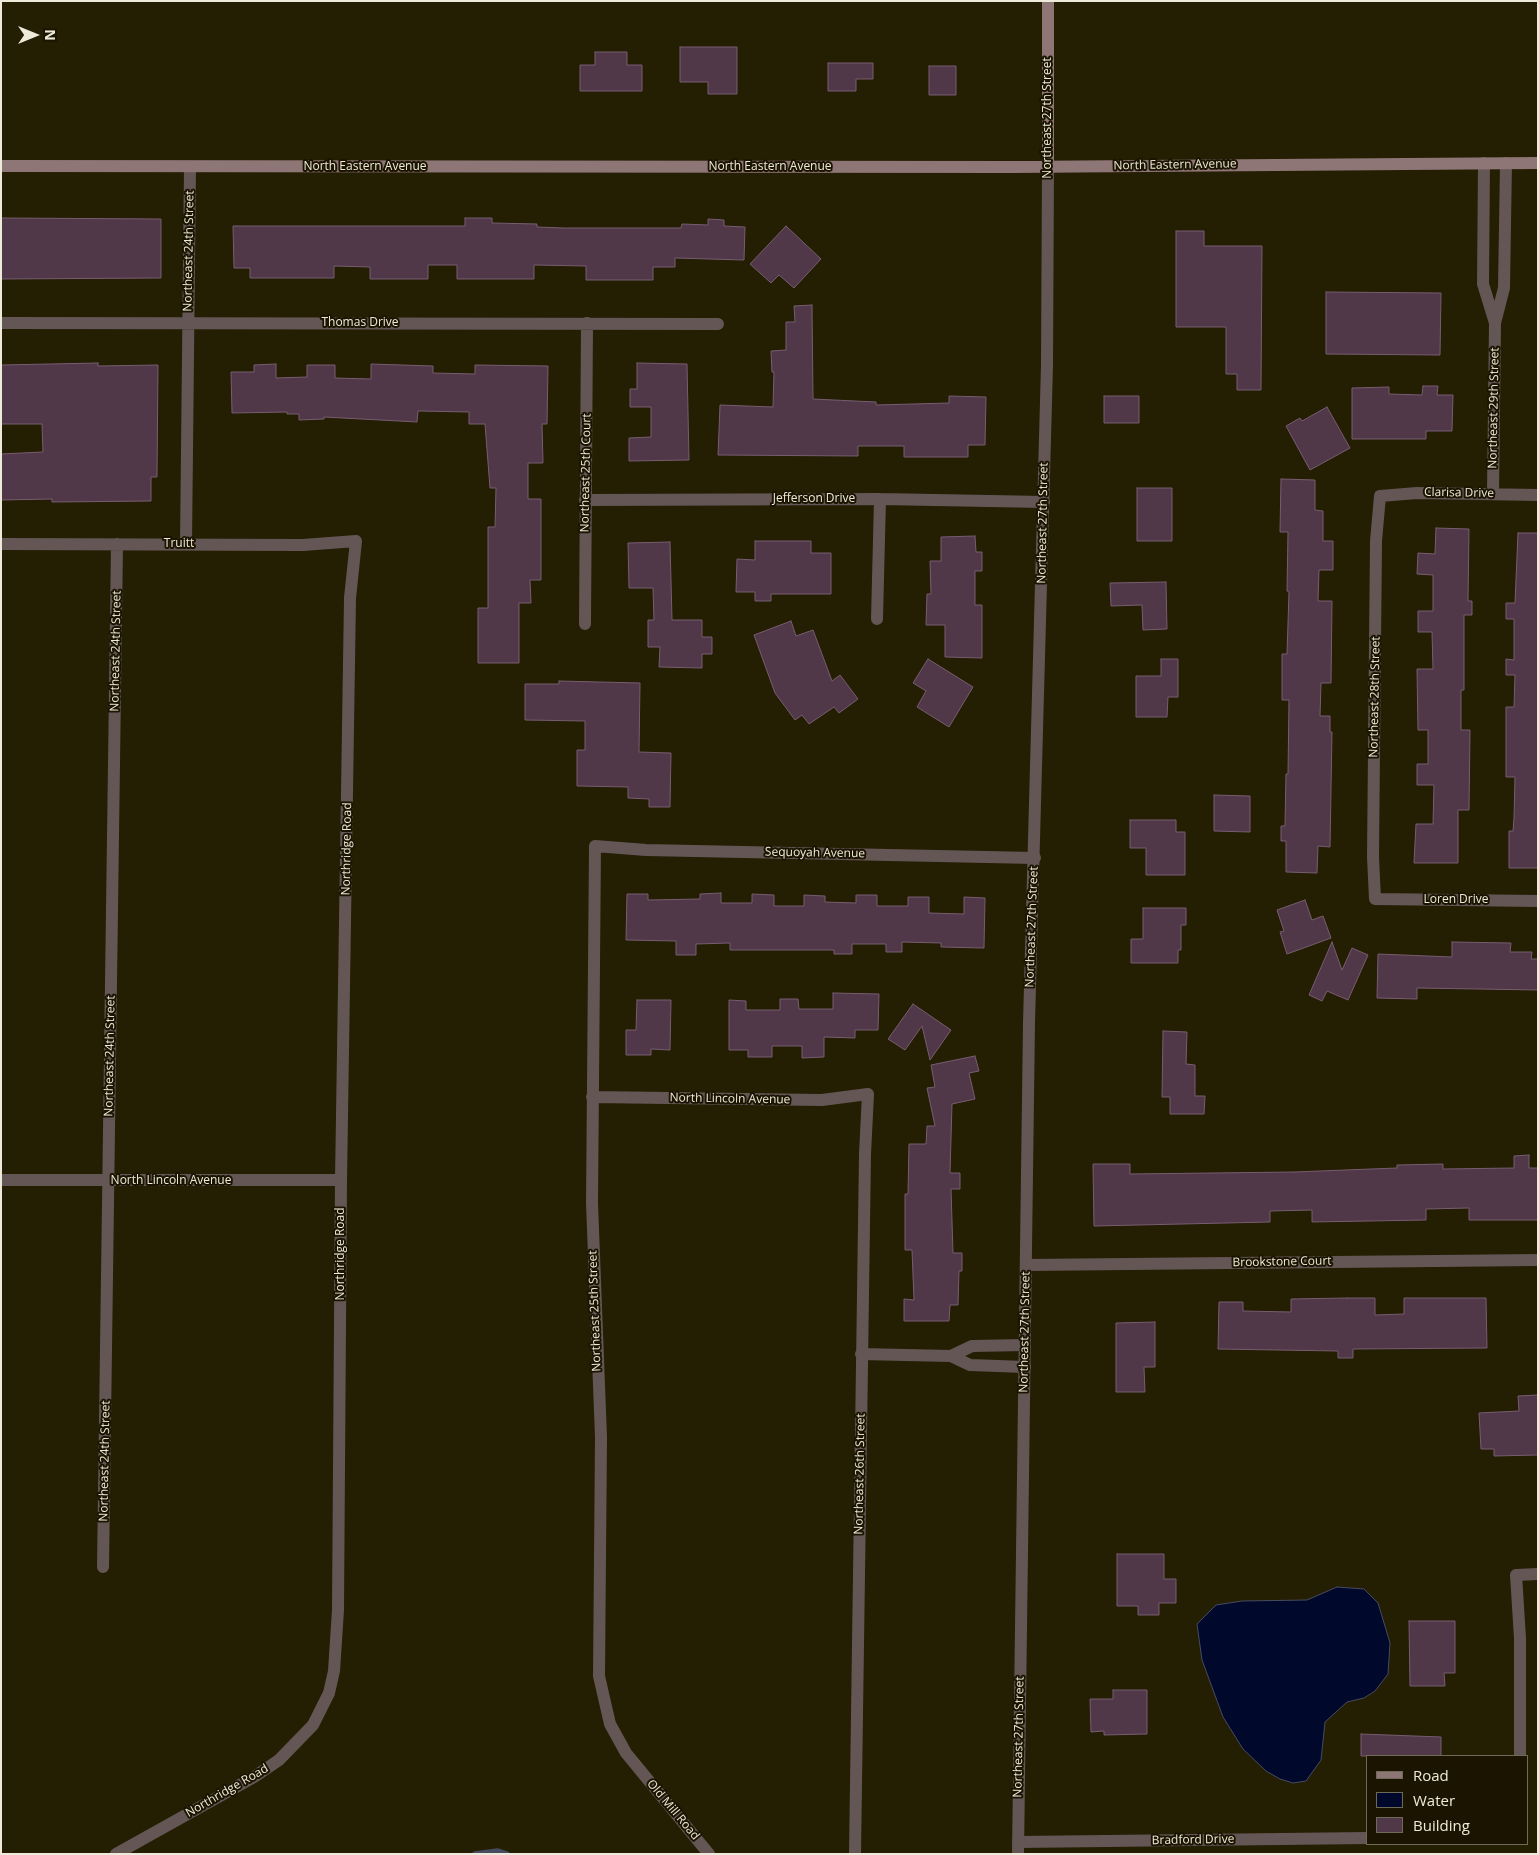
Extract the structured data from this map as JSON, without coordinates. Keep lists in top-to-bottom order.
{
  "streets": {
    "main road": ["Northeast 27th Street", "North Eastern Avenue"],
    "street": [
      "Northeast 24th Street",
      "Thomas Drive",
      "Northeast 29th Street",
      "Northeast 25th Court",
      "Clarisa Drive",
      "Jefferson Drive",
      "Truitt",
      "Northeast 28th Street",
      "Northridge Road",
      "Sequoyah Avenue",
      "Loren Drive",
      "North Lincoln Avenue",
      "Brookstone Court",
      "Northeast 25th Street",
      "Northeast 26th Street",
      "Old Mill Road",
      "Bradford Drive"
    ]
  },
  "crossings": [
    ["Northeast 27th Street", "North Eastern Avenue"],
    ["Northeast 27th Street", "Jefferson Drive"],
    ["Northeast 27th Street", "Sequoyah Avenue"],
    ["Northeast 27th Street", "Brookstone Court"],
    ["Northeast 27th Street", "Bradford Drive"],
    ["North Eastern Avenue", "Northeast 24th Street"],
    ["North Eastern Avenue", "Northeast 29th Street"],
    ["Northeast 24th Street", "Thomas Drive"],
    ["Northeast 24th Street", "Truitt"],
    ["Northeast 24th Street", "North Lincoln Avenue"],
    ["Thomas Drive", "Northeast 25th Court"],
    ["Northeast 29th Street", "Clarisa Drive"],
    ["Northeast 25th Court", "Jefferson Drive"],
    ["Clarisa Drive", "Northeast 28th Street"],
    ["Truitt", "Northridge Road"],
    ["Northeast 28th Street", "Loren Drive"],
    ["Northridge Road", "North Lincoln Avenue"],
    ["Sequoyah Avenue", "Northeast 25th Street"],
    ["North Lincoln Avenue", "Northeast 25th Street"],
    ["North Lincoln Avenue", "Northeast 26th Street"],
    ["Northeast 25th Street", "Old Mill Road"]
  ],
  "legend": ["Road", "Water", "Building"],
  "north": "right"
}
